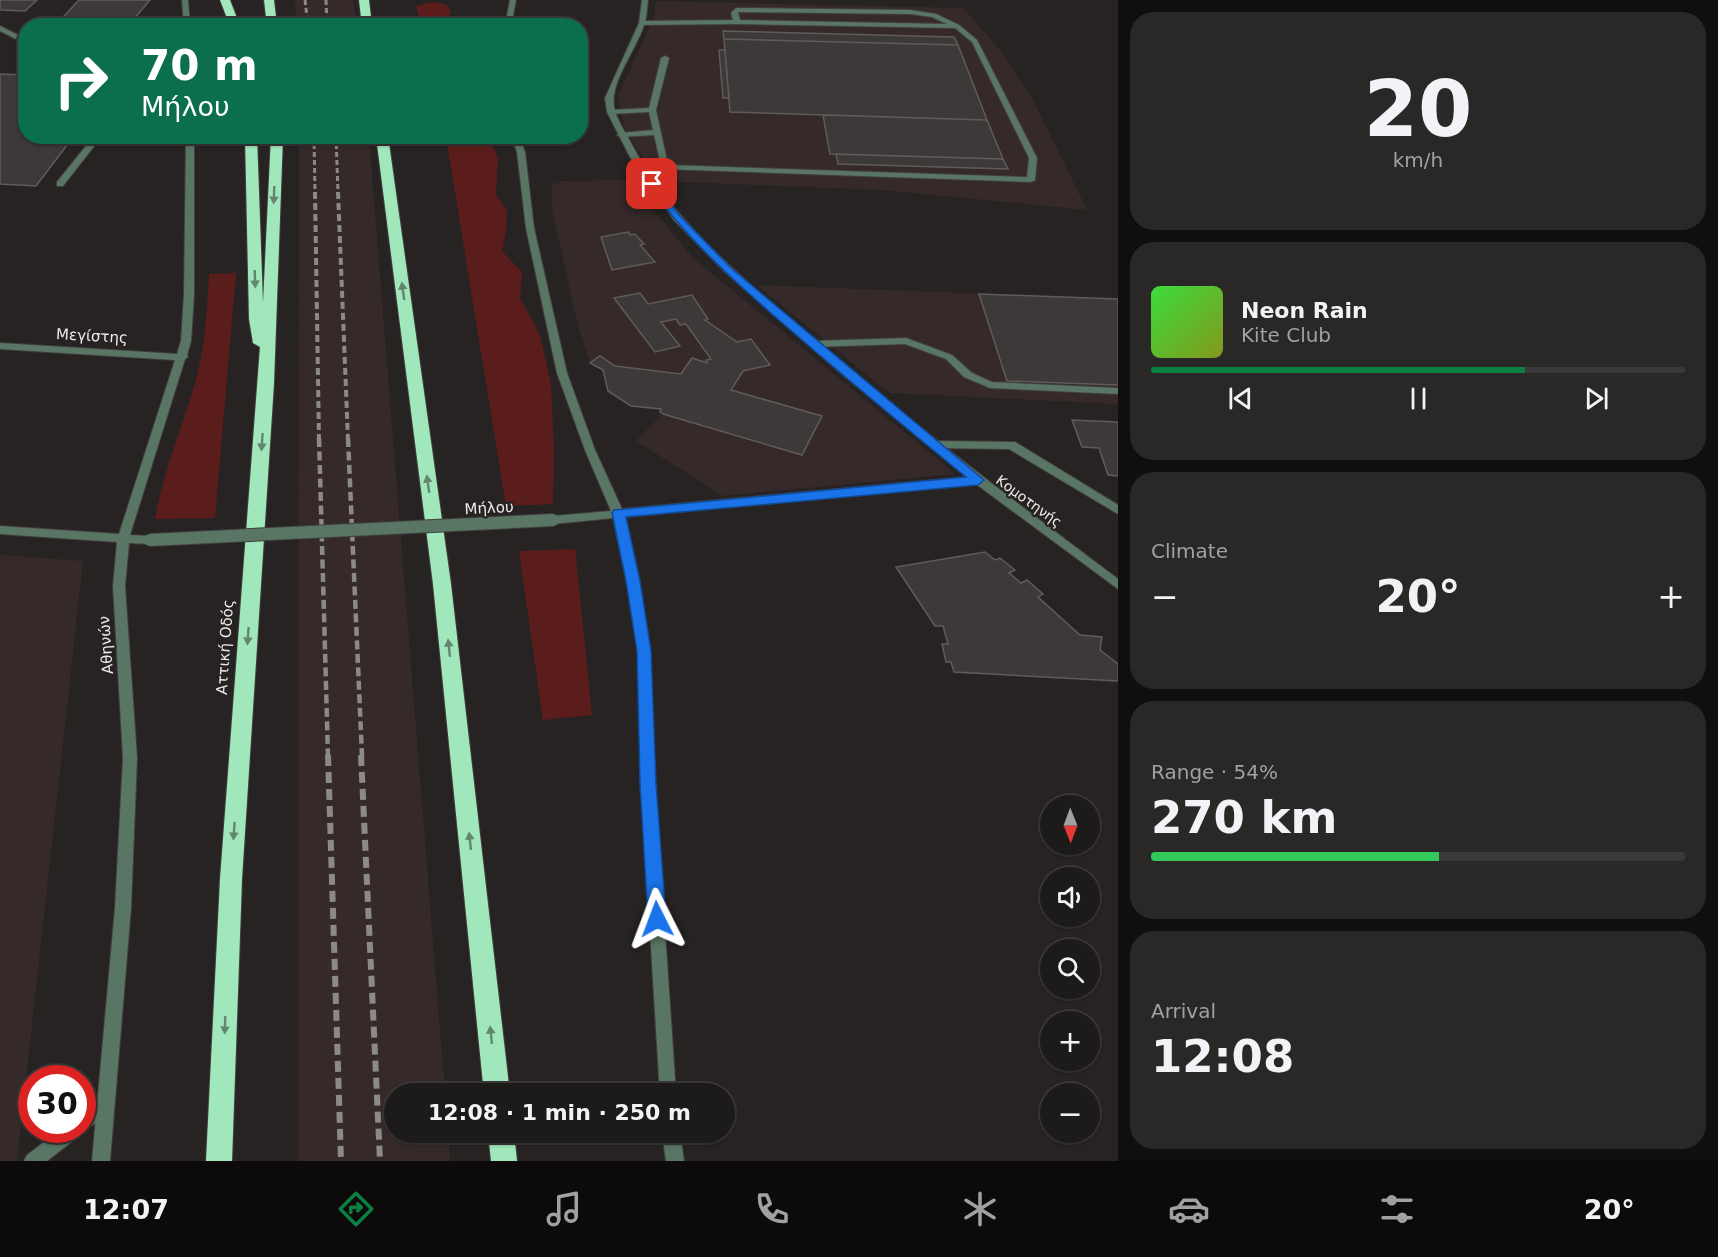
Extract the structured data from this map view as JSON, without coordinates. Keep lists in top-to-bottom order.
{
  "streets": {
    "highway": ["Αττική Οδός"],
    "street": [
      "Μεγίστης",
      "Κομοτηνής",
      "Μήλου",
      "Αθηνών"
    ]
  },
  "crossings": [
    ["Μεγίστης", "Αθηνών"],
    ["Κομοτηνής", "Μήλου"],
    ["Μήλου", "Αθηνών"]
  ],
  "north": "bottom",
  "page": {
    "tile": [
      ["20", "km/h"],
      "Climate",
      ["Range · 54%", "270 km"],
      ["Arrival", "12:08"]
    ],
    "turn": ["70 m", "Μήλου"],
    "song": ["Neon Rain", "Kite Club"],
    "heat": ["−", "20°", "+"],
    "map_buttons": ["+", "−"],
    "limit": "30",
    "trip": "12:08 · 1 min · 250 m",
    "tabs": ["12:07", "20°"]
  }
}
